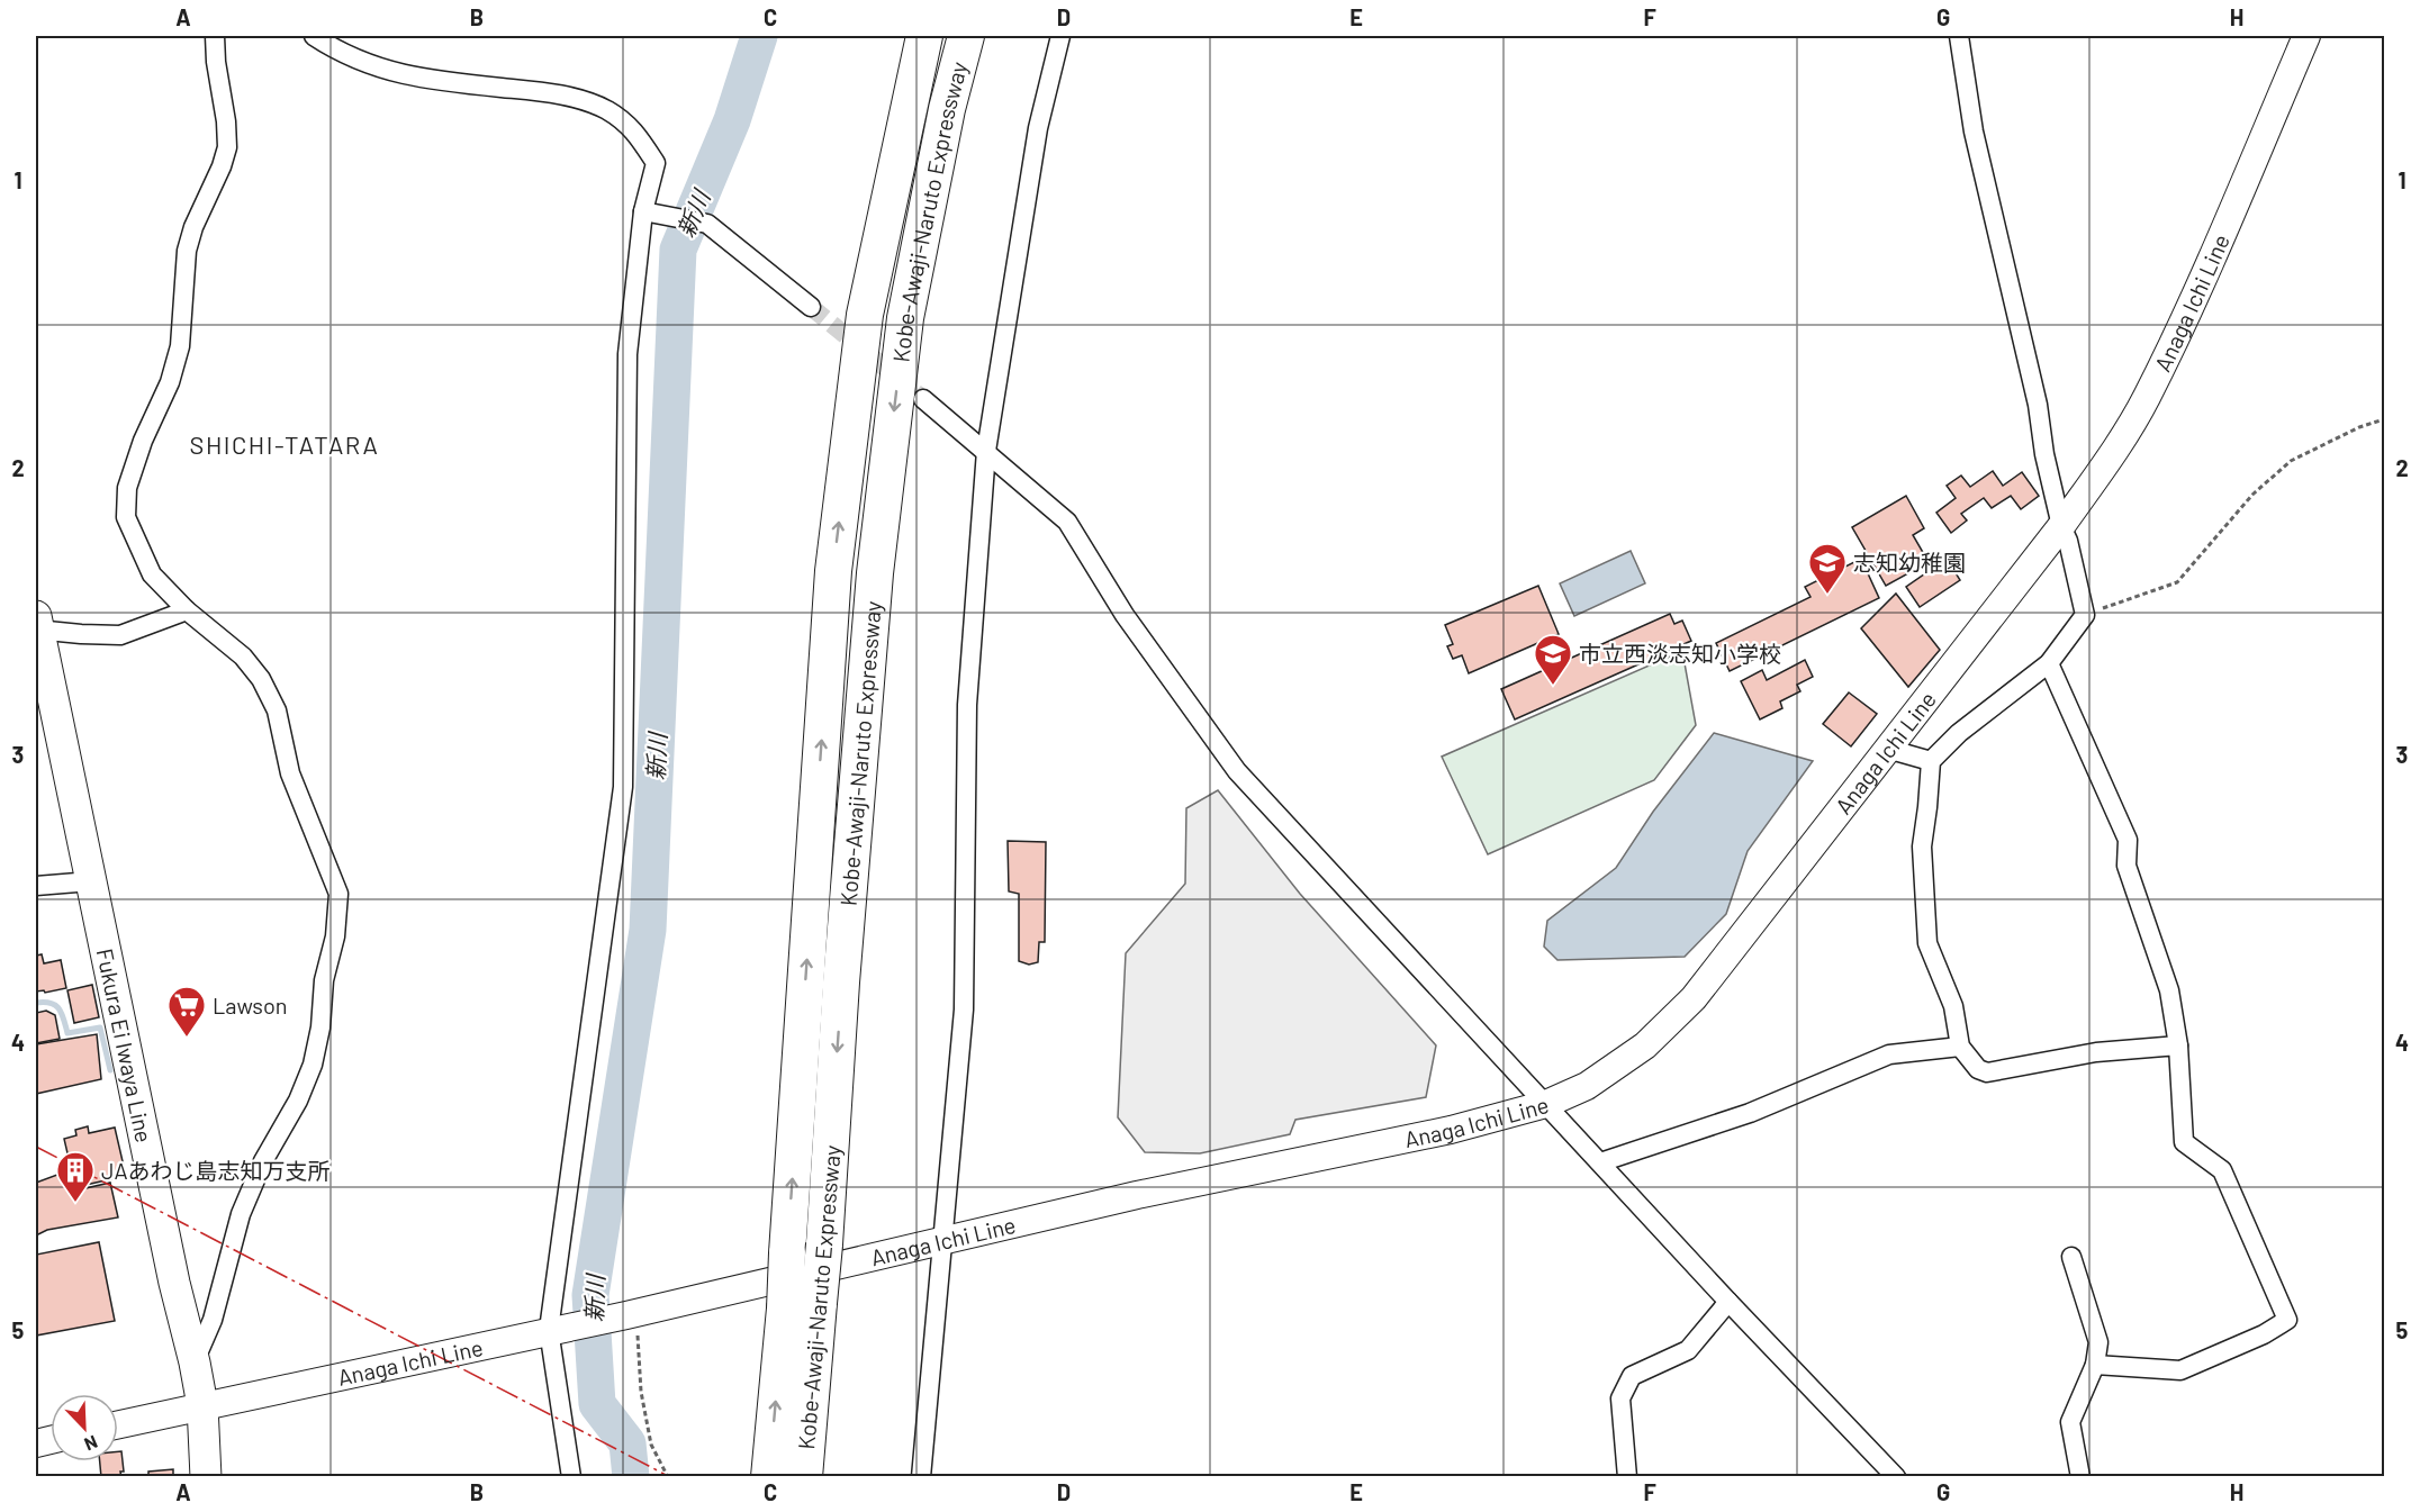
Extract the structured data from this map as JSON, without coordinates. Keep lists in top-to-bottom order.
{
  "streets": {
    "highway": ["Kobe-Awaji-Naruto Expressway"],
    "main road": ["Anaga Ichi Line", "Fukura Ei Iwaya Line"]
  },
  "crossings": [
    ["Anaga Ichi Line", "Fukura Ei Iwaya Line"]
  ],
  "districts": ["SHICHI-TATARA"],
  "water": ["新川"],
  "places": {
    "school or university": ["志知幼稚園", "市立西淡志知小学校"],
    "supermarket": ["Lawson"],
    "building": ["JAあわじ島志知万支所"]
  },
  "north": "bottom right",
  "grid": {
    "columns": [
      "A",
      "B",
      "C",
      "D",
      "E",
      "F",
      "G",
      "H"
    ],
    "rows": [
      "1",
      "2",
      "3",
      "4",
      "5"
    ]
  }
}
